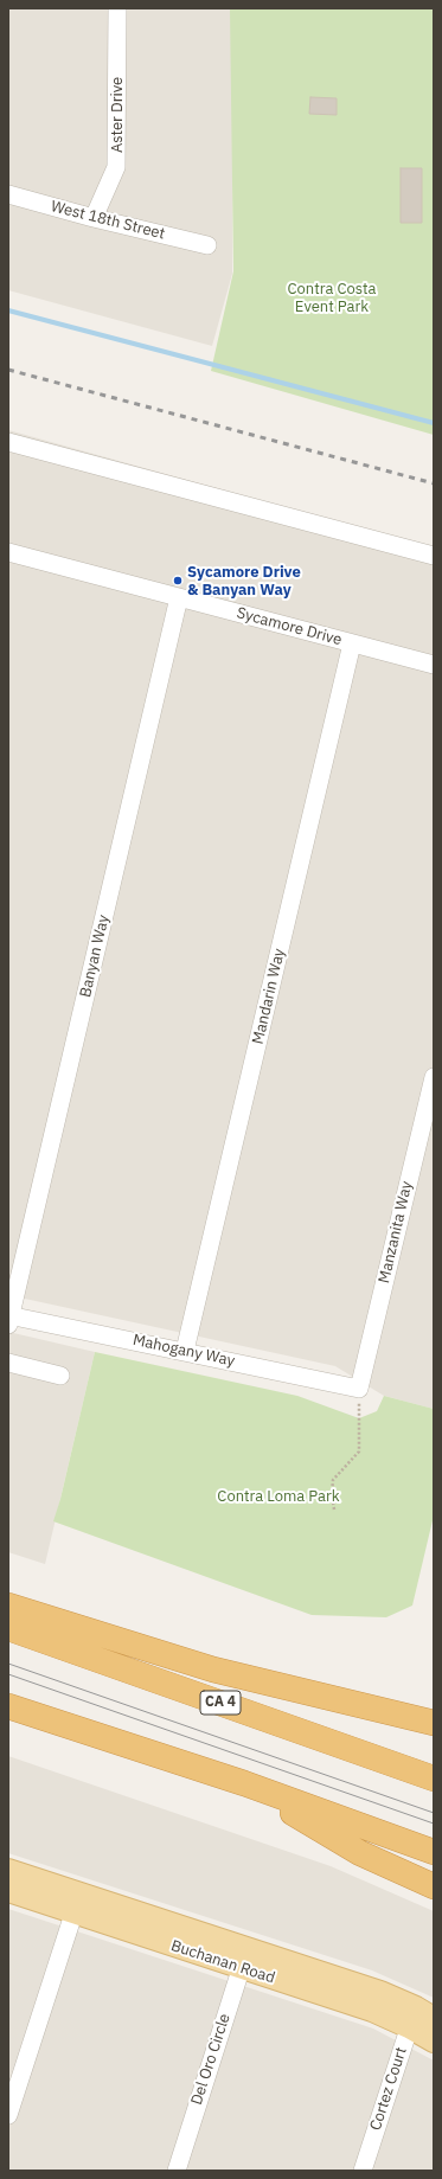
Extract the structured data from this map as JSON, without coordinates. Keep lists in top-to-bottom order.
{
  "streets": {
    "highway": ["CA 4"],
    "main road": ["Buchanan Road"],
    "street": [
      "Aster Drive",
      "West 18th Street",
      "Sycamore Drive",
      "Banyan Way",
      "Mandarin Way",
      "Manzanita Way",
      "Mahogany Way",
      "Del Oro Circle",
      "Cortez Court"
    ]
  },
  "crossings": [
    ["Aster Drive", "West 18th Street"],
    ["Sycamore Drive", "Banyan Way"],
    ["Sycamore Drive", "Mandarin Way"],
    ["Banyan Way", "Mahogany Way"],
    ["Mandarin Way", "Mahogany Way"],
    ["Manzanita Way", "Mahogany Way"],
    ["Buchanan Road", "Del Oro Circle"],
    ["Buchanan Road", "Cortez Court"]
  ],
  "parks": ["Contra Costa Event Park", "Contra Loma Park"],
  "places": ["Sycamore Drive & Banyan Way"]
}
